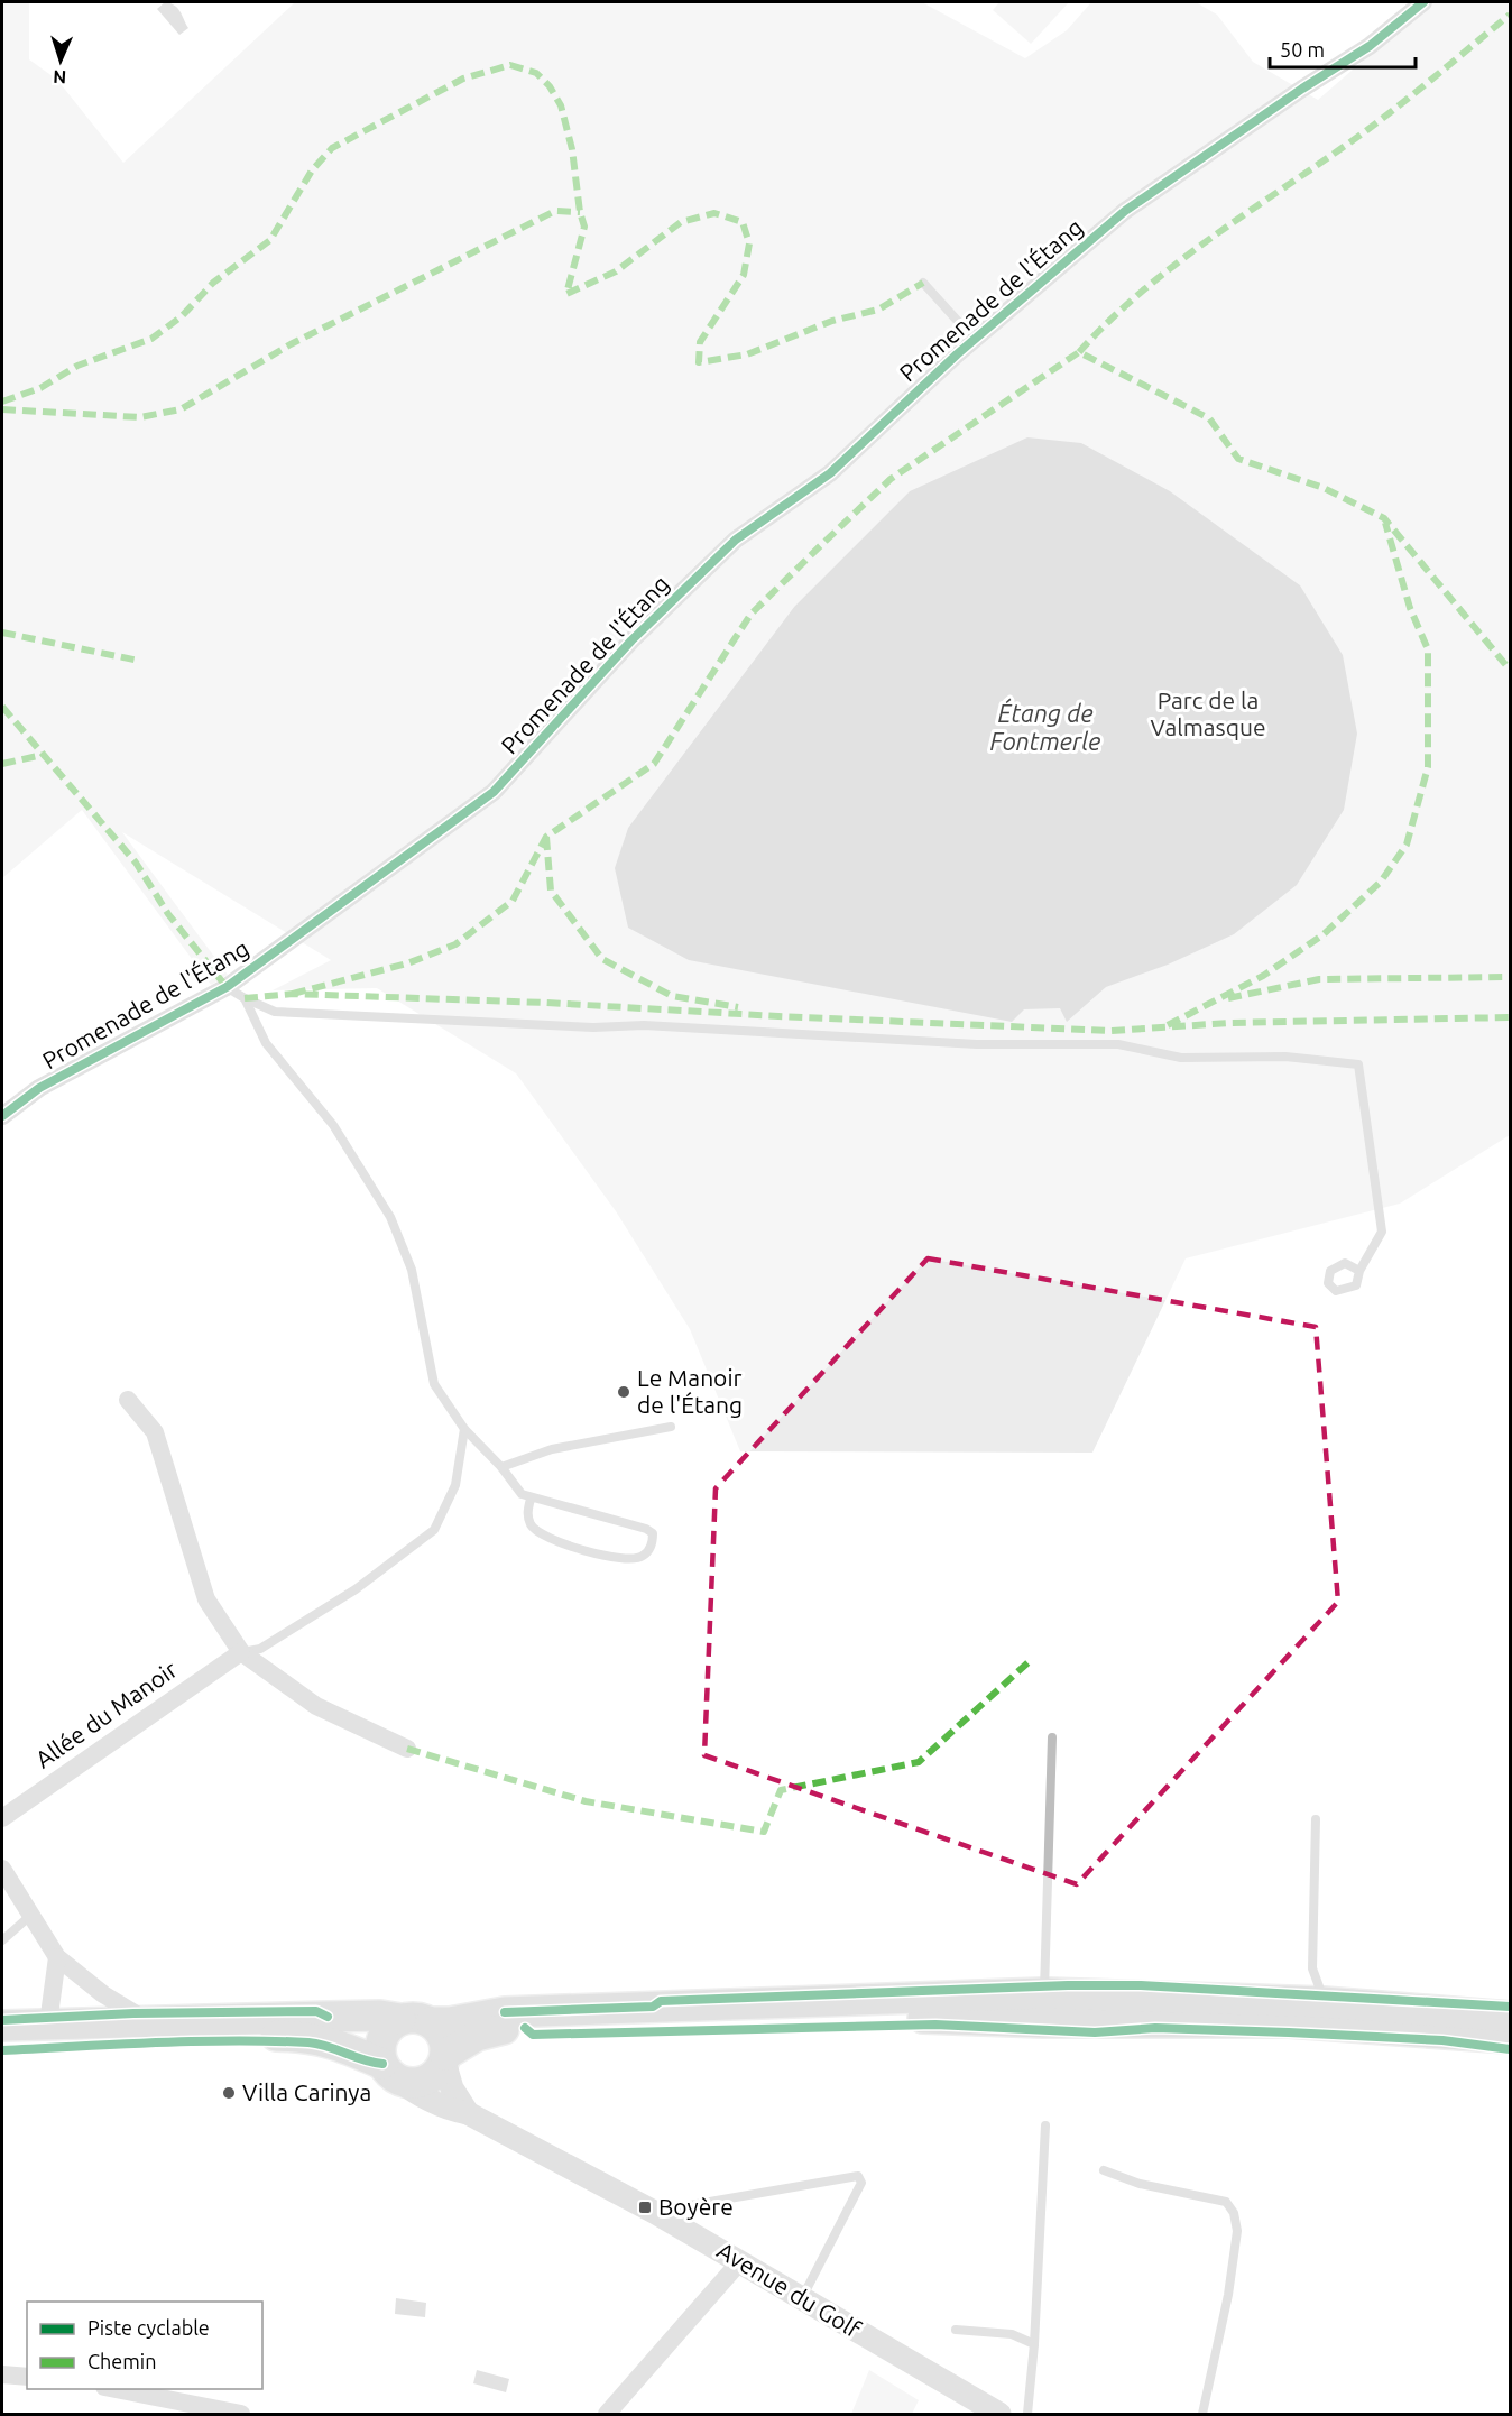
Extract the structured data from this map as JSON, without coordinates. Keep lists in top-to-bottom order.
{
  "streets": {
    "main road": ["Avenue du Golf"],
    "street": ["Promenade de l'Étang", "Allée du Manoir"]
  },
  "water": ["Étang de Fontmerle"],
  "parks": ["Parc de la Valmasque"],
  "places": {
    "other": ["Le Manoir de l'Étang", "Villa Carinya"],
    "transit": ["Boyère"]
  },
  "legend": ["Piste cyclable", "Chemin"],
  "scale_bar": "50 m",
  "north": "bottom"
}
